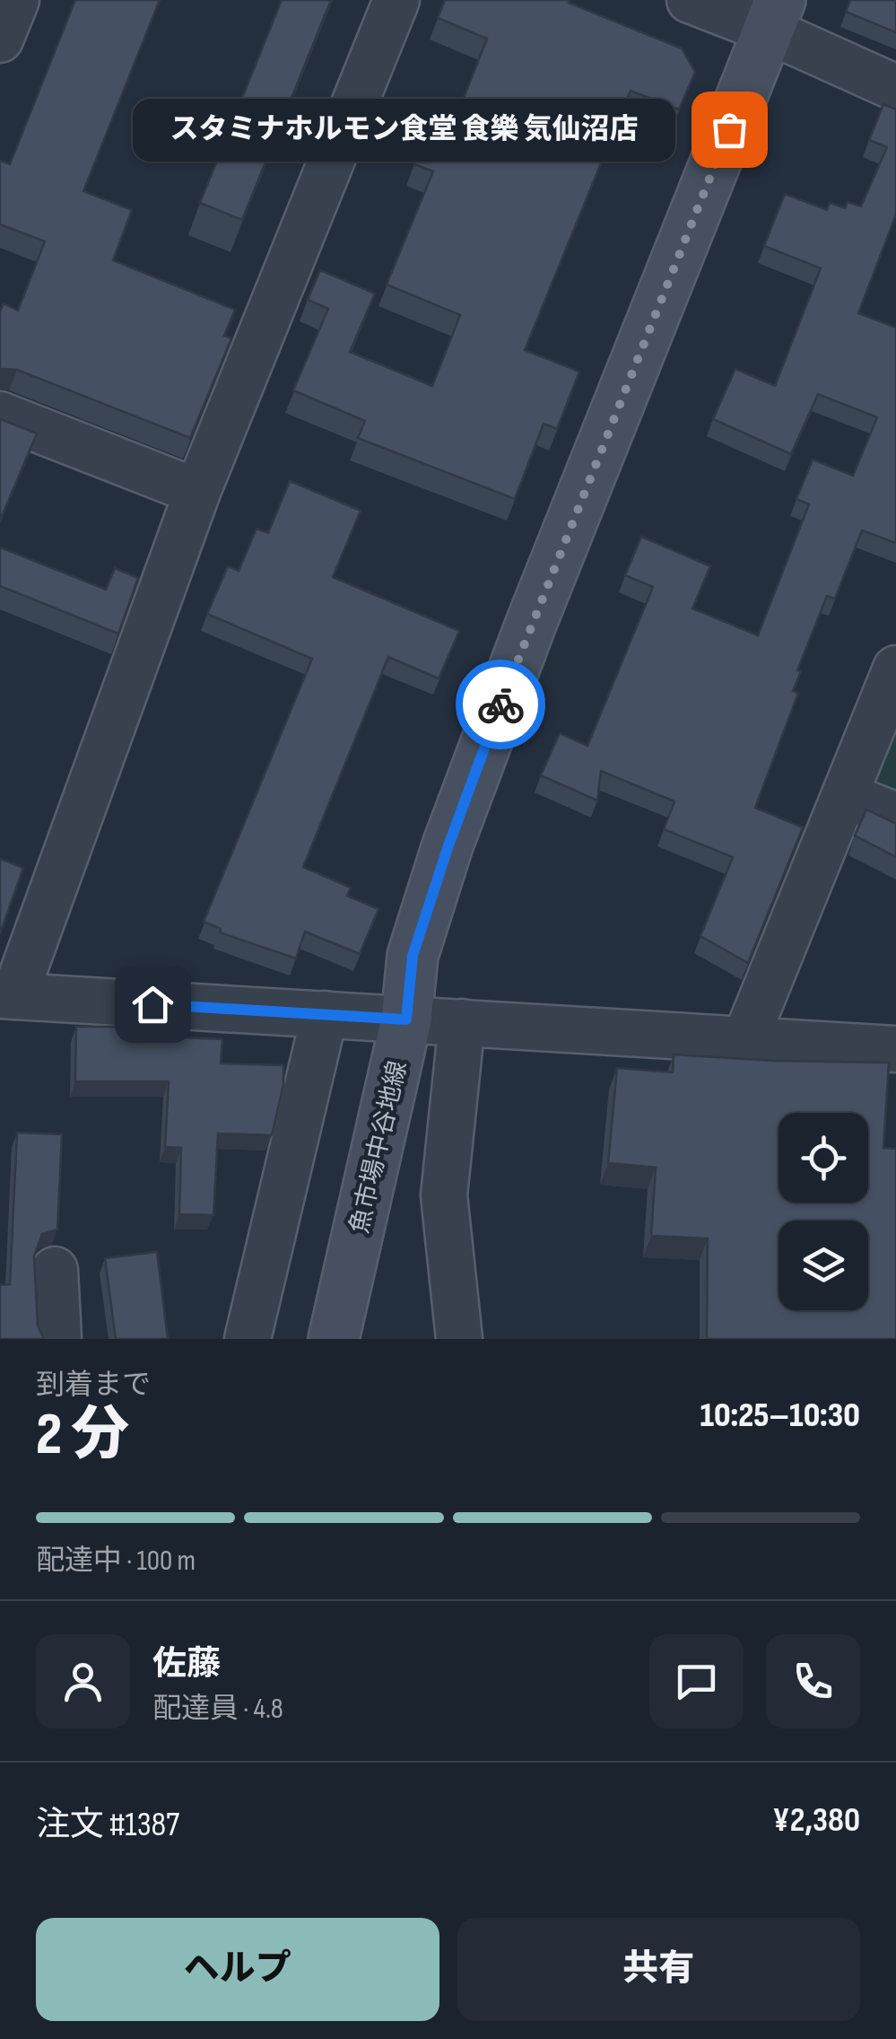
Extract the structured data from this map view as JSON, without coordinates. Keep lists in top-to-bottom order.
{
  "streets": {
    "street": ["魚市場中谷地線"]
  },
  "places": ["スタミナホルモン食堂 食樂 気仙沼店"],
  "page": {
    "bubble": "スタミナホルモン食堂 食樂 気仙沼店",
    "heading": ["2 分", "到着まで", "10:25–10:30"],
    "panel": [
      "佐藤",
      "配達員 · 4.8",
      "注文 #1387",
      "¥2,380"
    ],
    "bar": "配達中 · 100 m",
    "buttons": ["ヘルプ", "共有"]
  }
}
